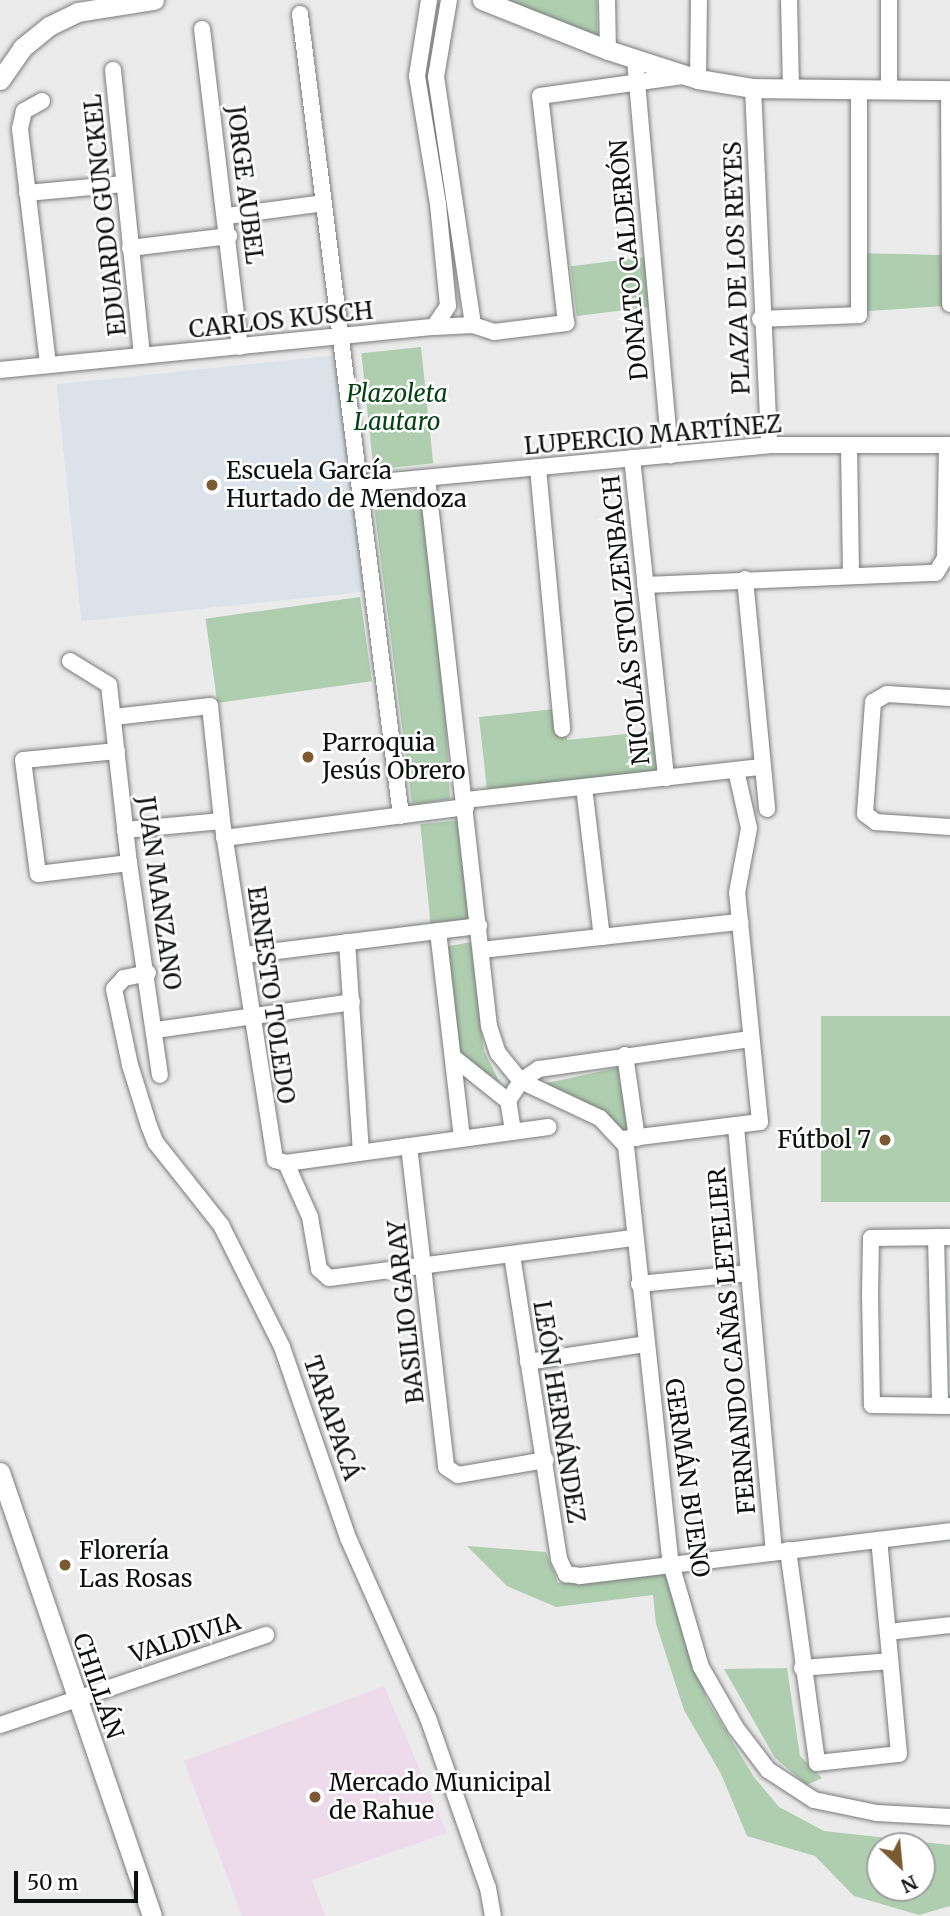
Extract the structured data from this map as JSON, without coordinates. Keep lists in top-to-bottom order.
{
  "streets": {
    "street": [
      "JORGE AUBEL",
      "EDUARDO GUNCKEL",
      "DONATO CALDERÓN",
      "PLAZA DE LOS REYES",
      "CARLOS KUSCH",
      "LUPERCIO MARTÍNEZ",
      "NICOLÁS STOLZENBACH",
      "JUAN MANZANO",
      "ERNESTO TOLEDO",
      "BASILIO GARAY",
      "FERNANDO CAÑAS LETELIER",
      "LEÓN HERNÁNDEZ",
      "TARAPACÁ",
      "GERMÁN BUENO",
      "VALDIVIA",
      "CHILLÁN"
    ]
  },
  "crossings": [
    ["JORGE AUBEL", "CARLOS KUSCH"],
    ["EDUARDO GUNCKEL", "CARLOS KUSCH"],
    ["DONATO CALDERÓN", "CARLOS KUSCH"],
    ["DONATO CALDERÓN", "LUPERCIO MARTÍNEZ"],
    ["PLAZA DE LOS REYES", "LUPERCIO MARTÍNEZ"],
    ["LUPERCIO MARTÍNEZ", "NICOLÁS STOLZENBACH"],
    ["JUAN MANZANO", "ERNESTO TOLEDO"],
    ["JUAN MANZANO", "TARAPACÁ"],
    ["ERNESTO TOLEDO", "BASILIO GARAY"],
    ["BASILIO GARAY", "LEÓN HERNÁNDEZ"],
    ["LEÓN HERNÁNDEZ", "GERMÁN BUENO"],
    ["VALDIVIA", "CHILLÁN"]
  ],
  "parks": ["Plazoleta Lautaro"],
  "places": [
    "Escuela García Hurtado de Mendoza",
    "Parroquia Jesús Obrero",
    "Fútbol 7",
    "Florería Las Rosas",
    "Mercado Municipal de Rahue"
  ],
  "scale_bar": "50 m",
  "north": "bottom right"
}
